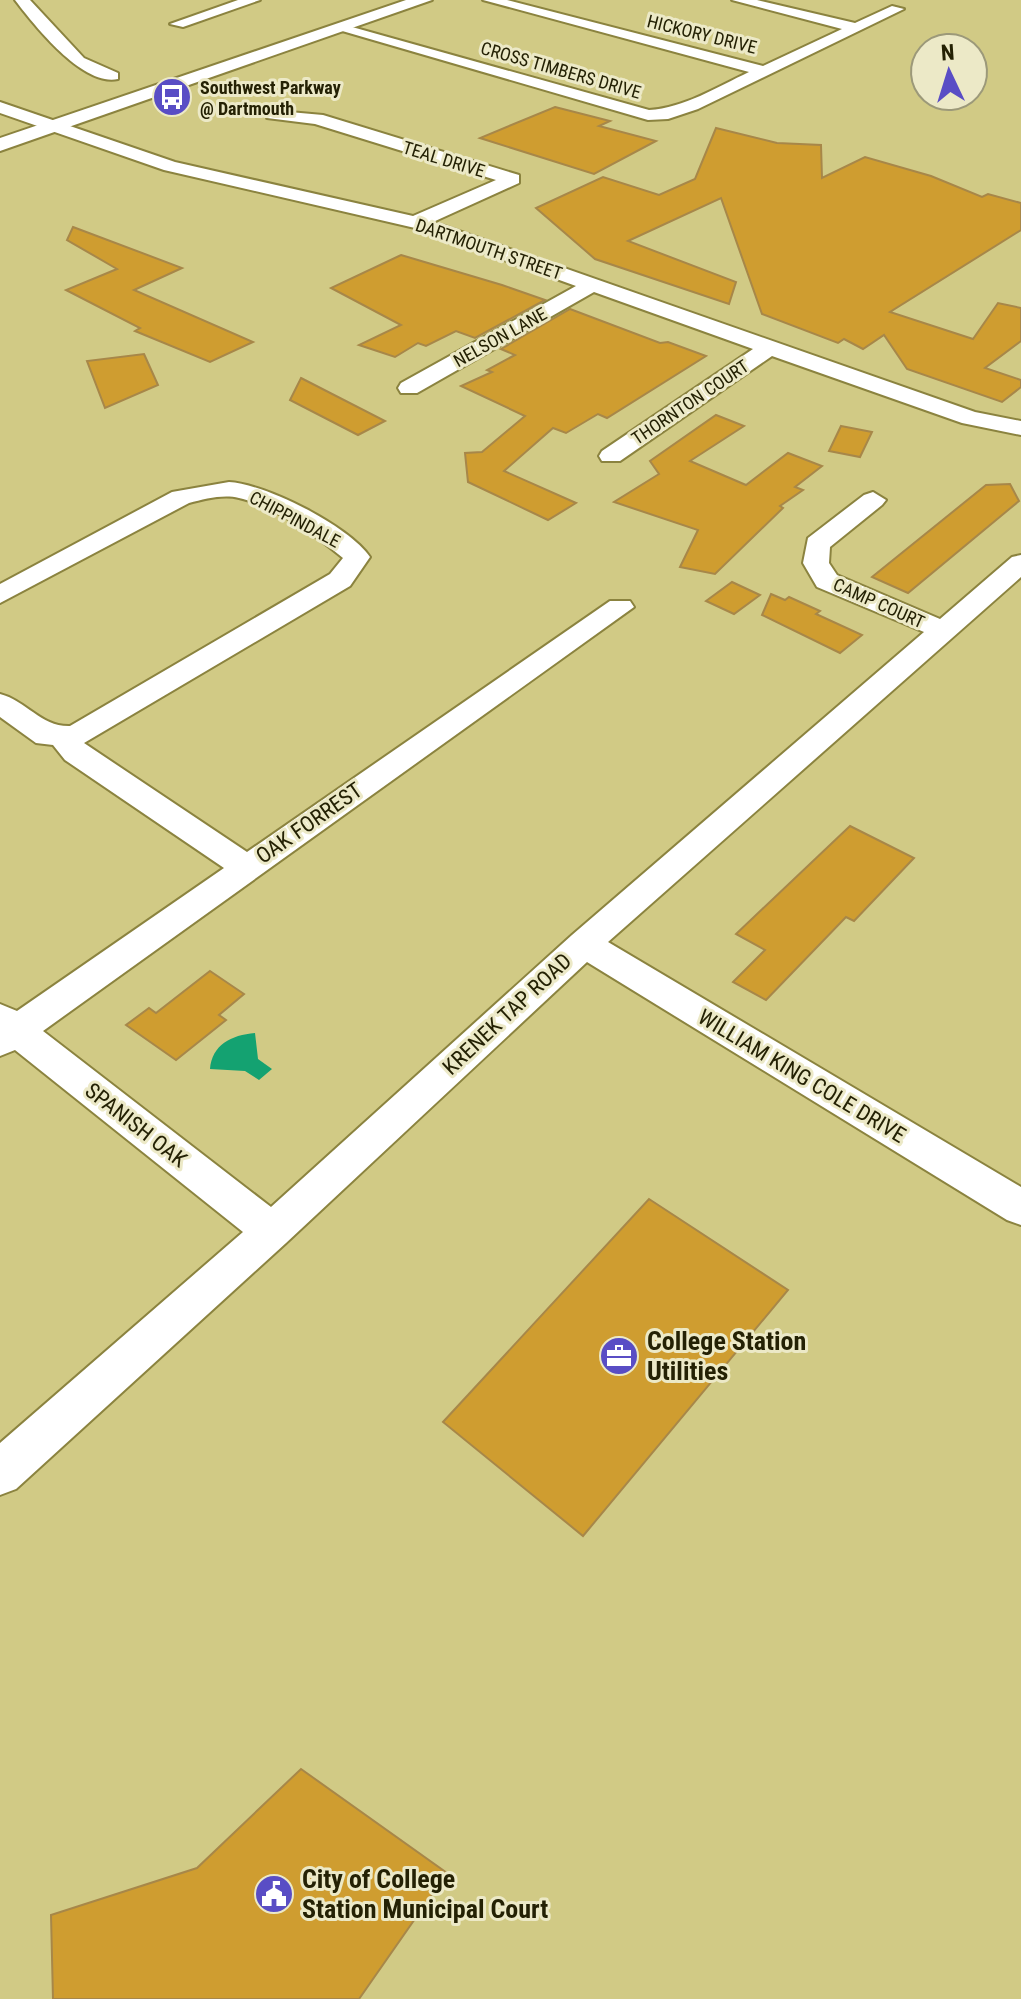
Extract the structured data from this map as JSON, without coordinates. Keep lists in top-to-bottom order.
{
  "streets": {
    "street": [
      "HICKORY DRIVE",
      "CROSS TIMBERS DRIVE",
      "TEAL DRIVE",
      "DARTMOUTH STREET",
      "NELSON LANE",
      "THORNTON COURT",
      "CHIPPINDALE",
      "CAMP COURT",
      "OAK FORREST",
      "KRENEK TAP ROAD",
      "WILLIAM KING COLE DRIVE",
      "SPANISH OAK"
    ]
  },
  "crossings": [
    ["HICKORY DRIVE", "CROSS TIMBERS DRIVE"],
    ["TEAL DRIVE", "DARTMOUTH STREET"],
    ["DARTMOUTH STREET", "NELSON LANE"],
    ["DARTMOUTH STREET", "THORNTON COURT"],
    ["CAMP COURT", "KRENEK TAP ROAD"],
    ["OAK FORREST", "SPANISH OAK"],
    ["KRENEK TAP ROAD", "WILLIAM KING COLE DRIVE"],
    ["KRENEK TAP ROAD", "SPANISH OAK"]
  ],
  "places": {
    "bus stop": ["Southwest Parkway @ Dartmouth"],
    "office": ["College Station Utilities"],
    "public building": ["City of College Station Municipal Court"]
  },
  "north": "top"
}
